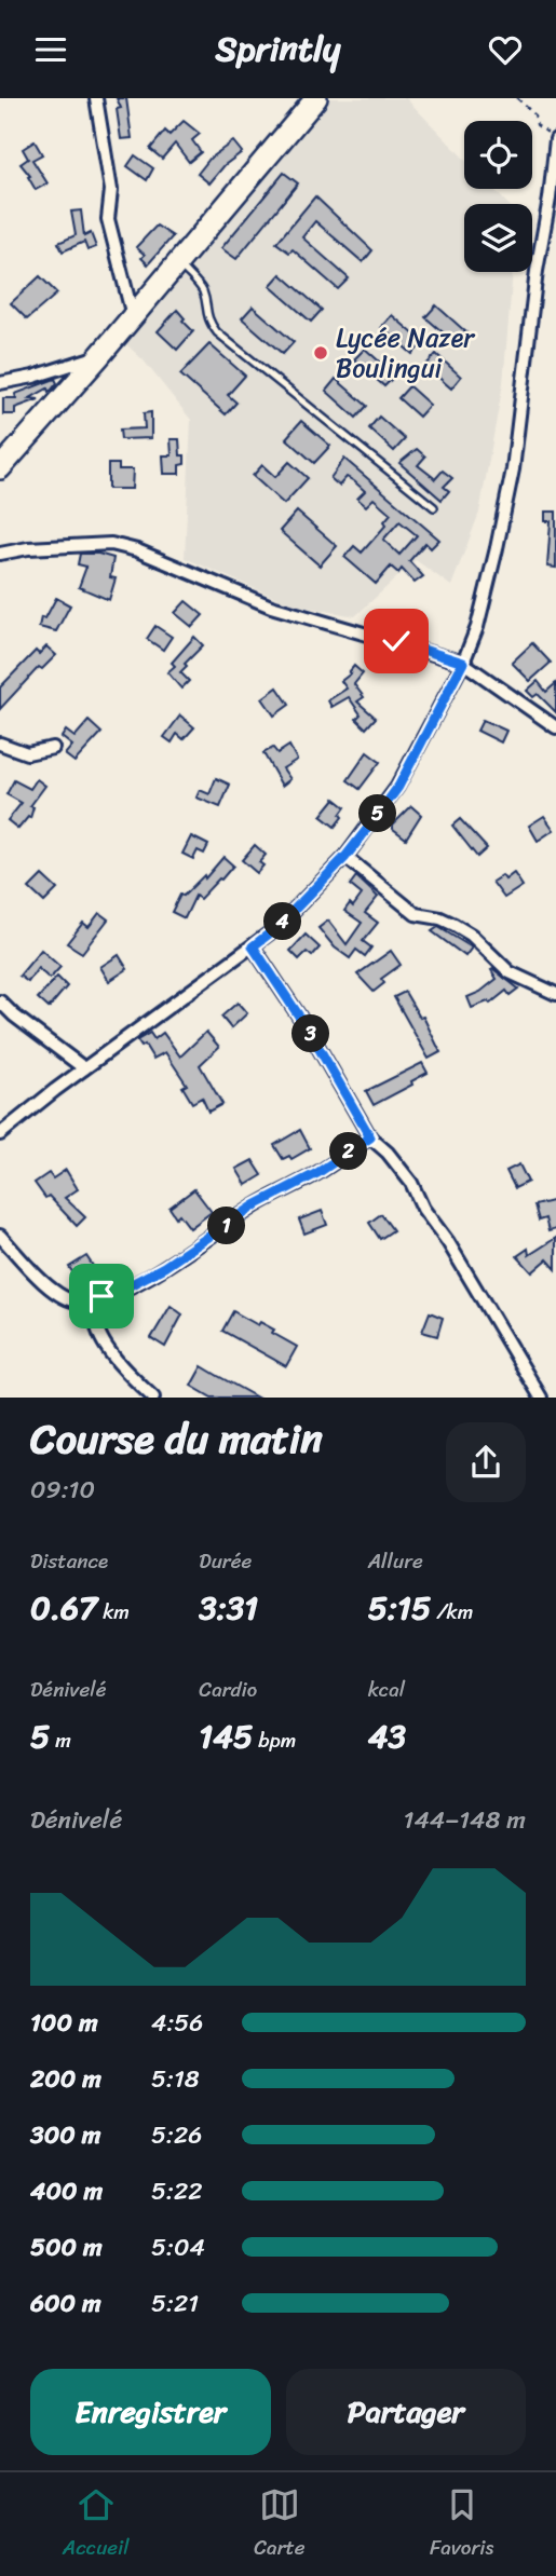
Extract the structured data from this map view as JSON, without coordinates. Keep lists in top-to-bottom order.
{
  "places": ["Lycée Nazer Boulingui"],
  "page": {
    "header": "Sprintly",
    "pins": [
      "5",
      "4",
      "3",
      "2",
      "1"
    ],
    "heading": ["Course du matin", "09:10"],
    "stats": [
      ["Distance", "0.67 km"],
      ["Durée", "3:31"],
      ["Allure", "5:15 /km"],
      ["Dénivelé", "5 m"],
      ["Cardio", "145 bpm"],
      ["kcal", "43"]
    ],
    "chart": ["Dénivelé", "144–148 m"],
    "list": [
      {
        "name": "100 m",
        "note": "4:56"
      },
      {
        "name": "200 m",
        "note": "5:18"
      },
      {
        "name": "300 m",
        "note": "5:26"
      },
      {
        "name": "400 m",
        "note": "5:22"
      },
      {
        "name": "500 m",
        "note": "5:04"
      },
      {
        "name": "600 m",
        "note": "5:21"
      }
    ],
    "buttons": ["Enregistrer", "Partager"],
    "tabs": ["Accueil", "Carte", "Favoris"]
  }
}
